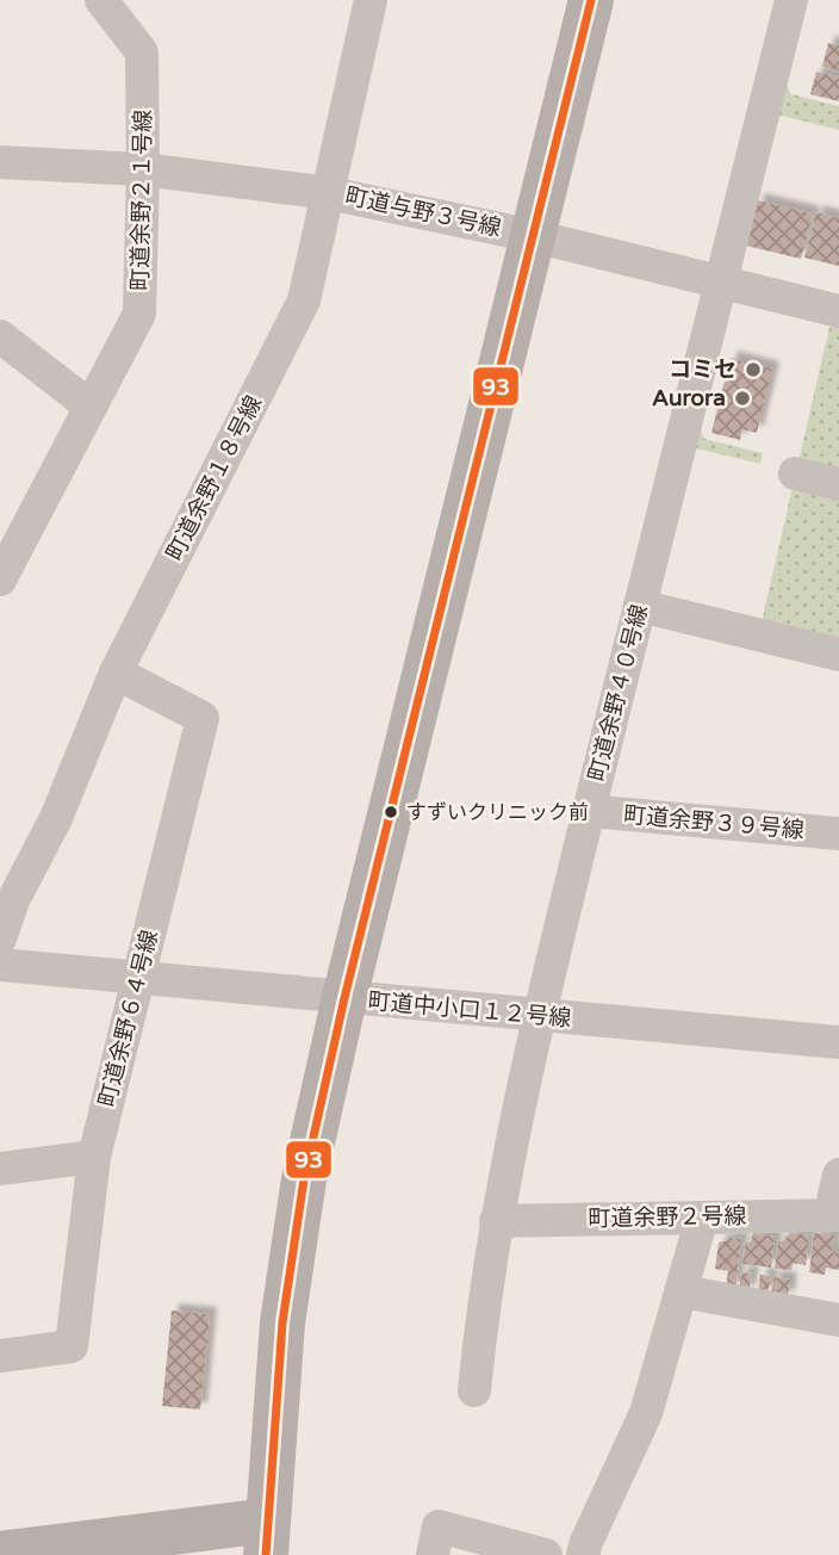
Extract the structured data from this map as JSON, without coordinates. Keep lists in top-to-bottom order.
{
  "streets": {
    "street": [
      "町道余野２１号線",
      "町道与野３号線",
      "町道余野１８号線",
      "町道余野４０号線",
      "町道余野３９号線",
      "町道中小口１２号線",
      "町道余野６４号線",
      "町道余野２号線"
    ]
  },
  "crossings": [
    ["町道余野２１号線", "町道与野３号線"],
    ["町道与野３号線", "町道余野１８号線"],
    ["町道与野３号線", "町道余野４０号線"],
    ["町道余野１８号線", "町道余野６４号線"],
    ["町道余野４０号線", "町道余野３９号線"],
    ["町道余野４０号線", "町道中小口１２号線"],
    ["町道余野４０号線", "町道余野２号線"],
    ["町道中小口１２号線", "町道余野６４号線"]
  ],
  "places": ["コミセ", "Aurora", "すずいクリニック前"],
  "lines": ["transit line 93"]
}
